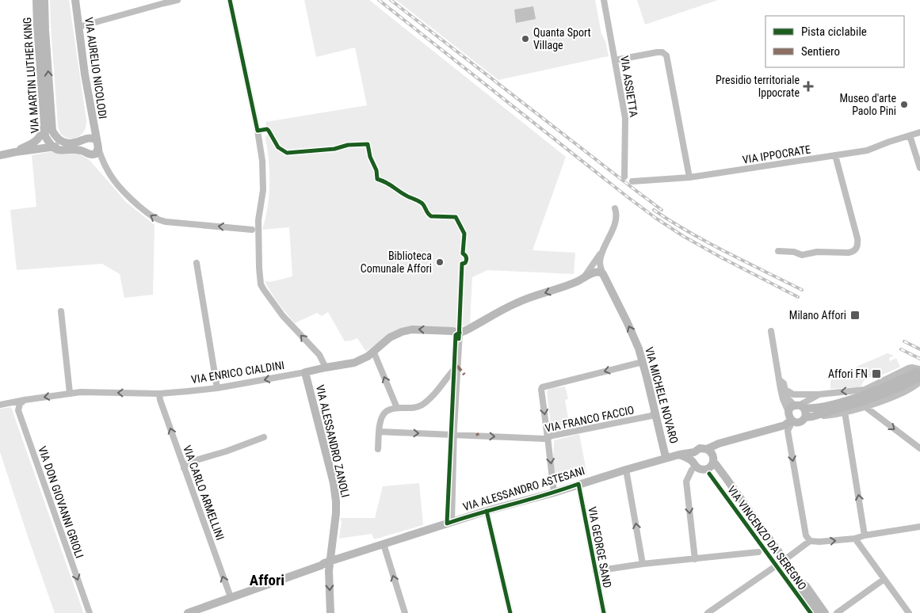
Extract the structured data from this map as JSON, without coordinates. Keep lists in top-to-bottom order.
{
  "streets": {
    "street": [
      "VIA AURELIO NICOLODI",
      "VIA MARTIN LUTHER KING",
      "VIA ASSIETTA",
      "VIA IPPOCRATE",
      "VIA ENRICO CIALDINI",
      "VIA MICHELE NOVARO",
      "VIA FRANCO FACCIO",
      "VIA ALESSANDRO ZANOLI",
      "VIA ALESSANDRO ASTESANI",
      "VIA CARLO ARMELLINI",
      "VIA DON GIOVANNI GRIOLI",
      "VIA VINCENZO DA SEREGNO",
      "VIA GEORGE SAND"
    ]
  },
  "crossings": [
    ["VIA ENRICO CIALDINI", "VIA ALESSANDRO ZANOLI"],
    ["VIA ENRICO CIALDINI", "VIA CARLO ARMELLINI"],
    ["VIA MICHELE NOVARO", "VIA FRANCO FACCIO"],
    ["VIA MICHELE NOVARO", "VIA ALESSANDRO ASTESANI"],
    ["VIA ALESSANDRO ZANOLI", "VIA ALESSANDRO ASTESANI"],
    ["VIA ALESSANDRO ASTESANI", "VIA CARLO ARMELLINI"],
    ["VIA ALESSANDRO ASTESANI", "VIA VINCENZO DA SEREGNO"],
    ["VIA ALESSANDRO ASTESANI", "VIA GEORGE SAND"]
  ],
  "one_way": [
    "VIA ENRICO CIALDINI",
    "VIA MICHELE NOVARO",
    "VIA FRANCO FACCIO",
    "VIA CARLO ARMELLINI",
    "VIA DON GIOVANNI GRIOLI"
  ],
  "districts": ["Affori"],
  "places": {
    "other": ["Quanta Sport Village", "Museo d'arte Paolo Pini", "Biblioteca Comunale Affori"],
    "health": ["Presidio territoriale Ippocrate"],
    "transit": ["Milano Affori", "Affori FN"]
  },
  "legend": ["Pista ciclabile", "Sentiero"]
}
